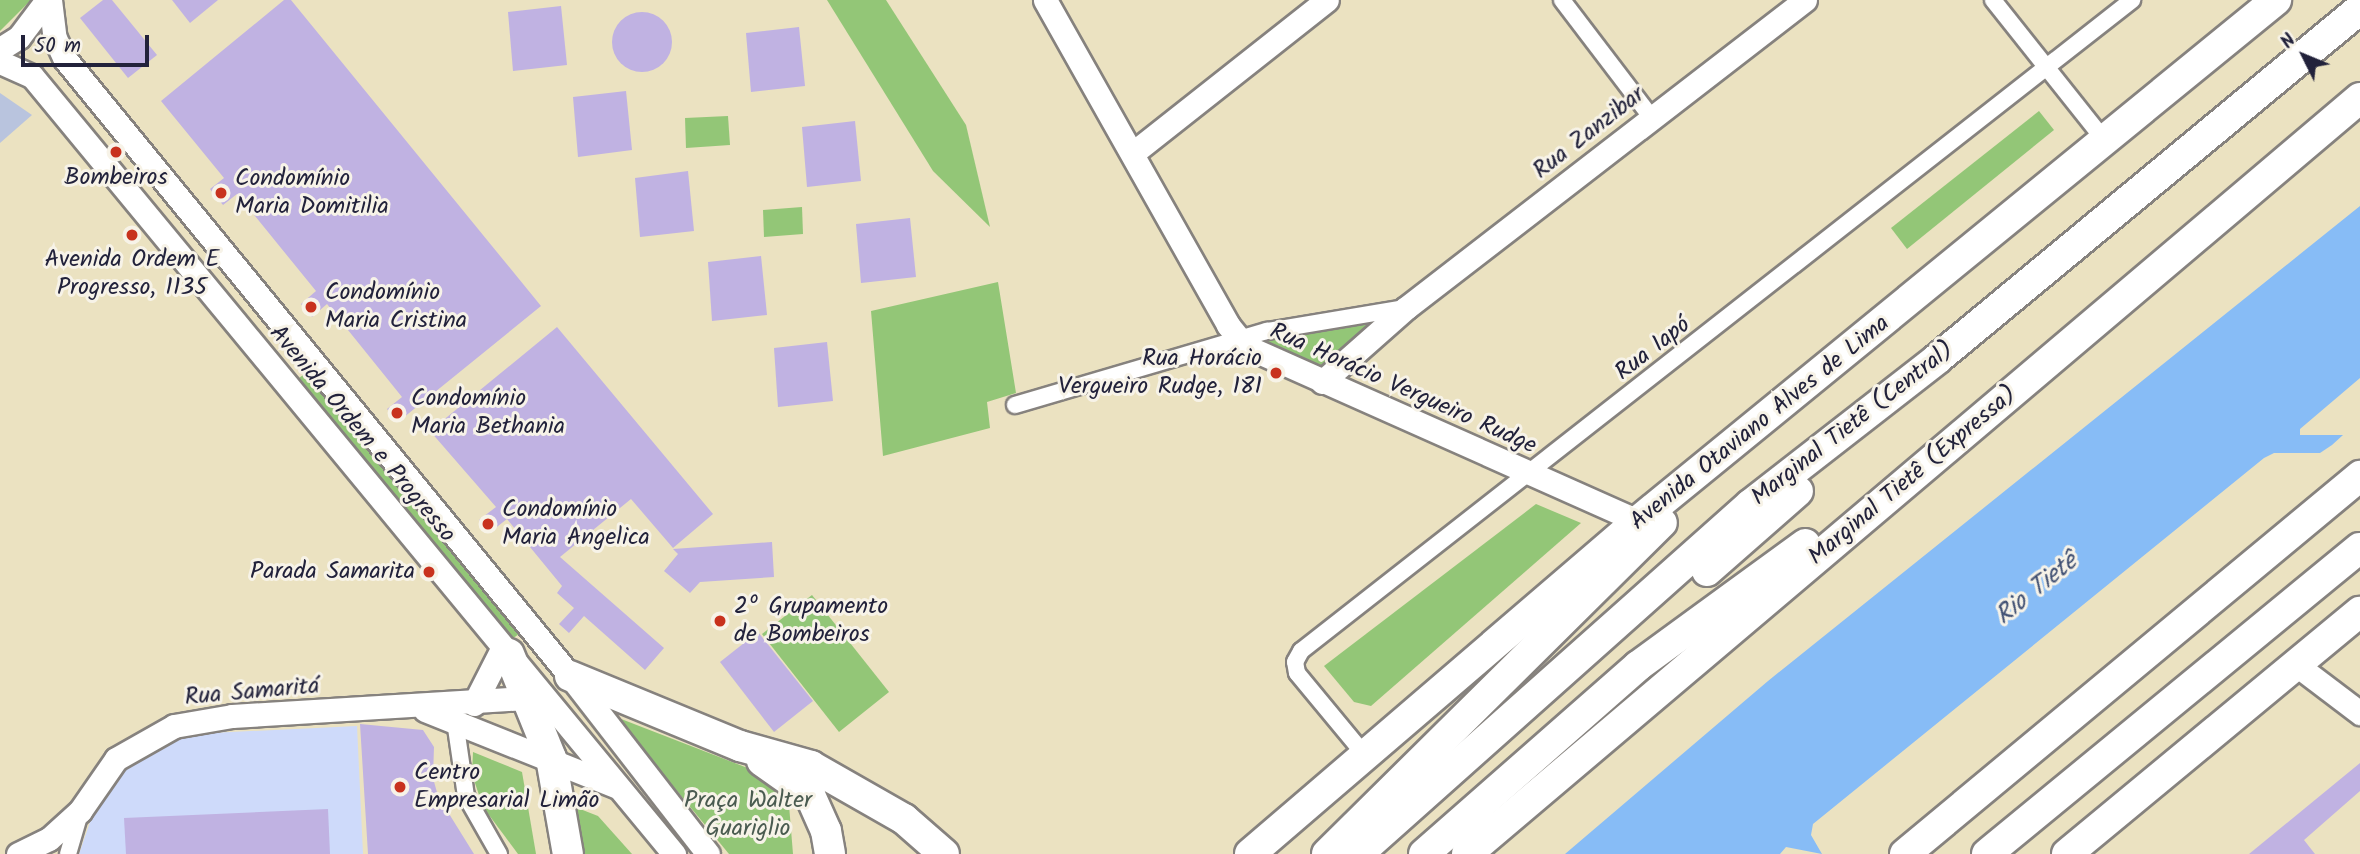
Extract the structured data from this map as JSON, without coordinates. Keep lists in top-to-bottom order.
{
  "streets": {
    "highway": ["Avenida Otaviano Alves de Lima", "Marginal Tietê (Central)", "Marginal Tietê (Expressa)"],
    "street": [
      "Rua Zanzibar",
      "Rua Iapó",
      "Rua Horácio Vergueiro Rudge",
      "Avenida Ordem e Progresso",
      "Rua Samaritá"
    ]
  },
  "crossings": [
    ["Rua Zanzibar", "Rua Horácio Vergueiro Rudge"],
    ["Rua Iapó", "Rua Horácio Vergueiro Rudge"],
    ["Rua Iapó", "Avenida Otaviano Alves de Lima"],
    ["Rua Horácio Vergueiro Rudge", "Avenida Otaviano Alves de Lima"]
  ],
  "water": ["Rio Tietê"],
  "parks": ["Praça Walter Guariglio"],
  "places": [
    "Bombeiros",
    "Condomínio Maria Domitilia",
    "Avenida Ordem E Progresso, 1135",
    "Condomínio Maria Cristina",
    "Rua Horácio Vergueiro Rudge, 181",
    "Condomínio Maria Bethania",
    "Condomínio Maria Angelica",
    "Parada Samarita",
    "2º Grupamento de Bombeiros",
    "Centro Empresarial Limão"
  ],
  "scale_bar": "50 m",
  "north": "top left"
}
